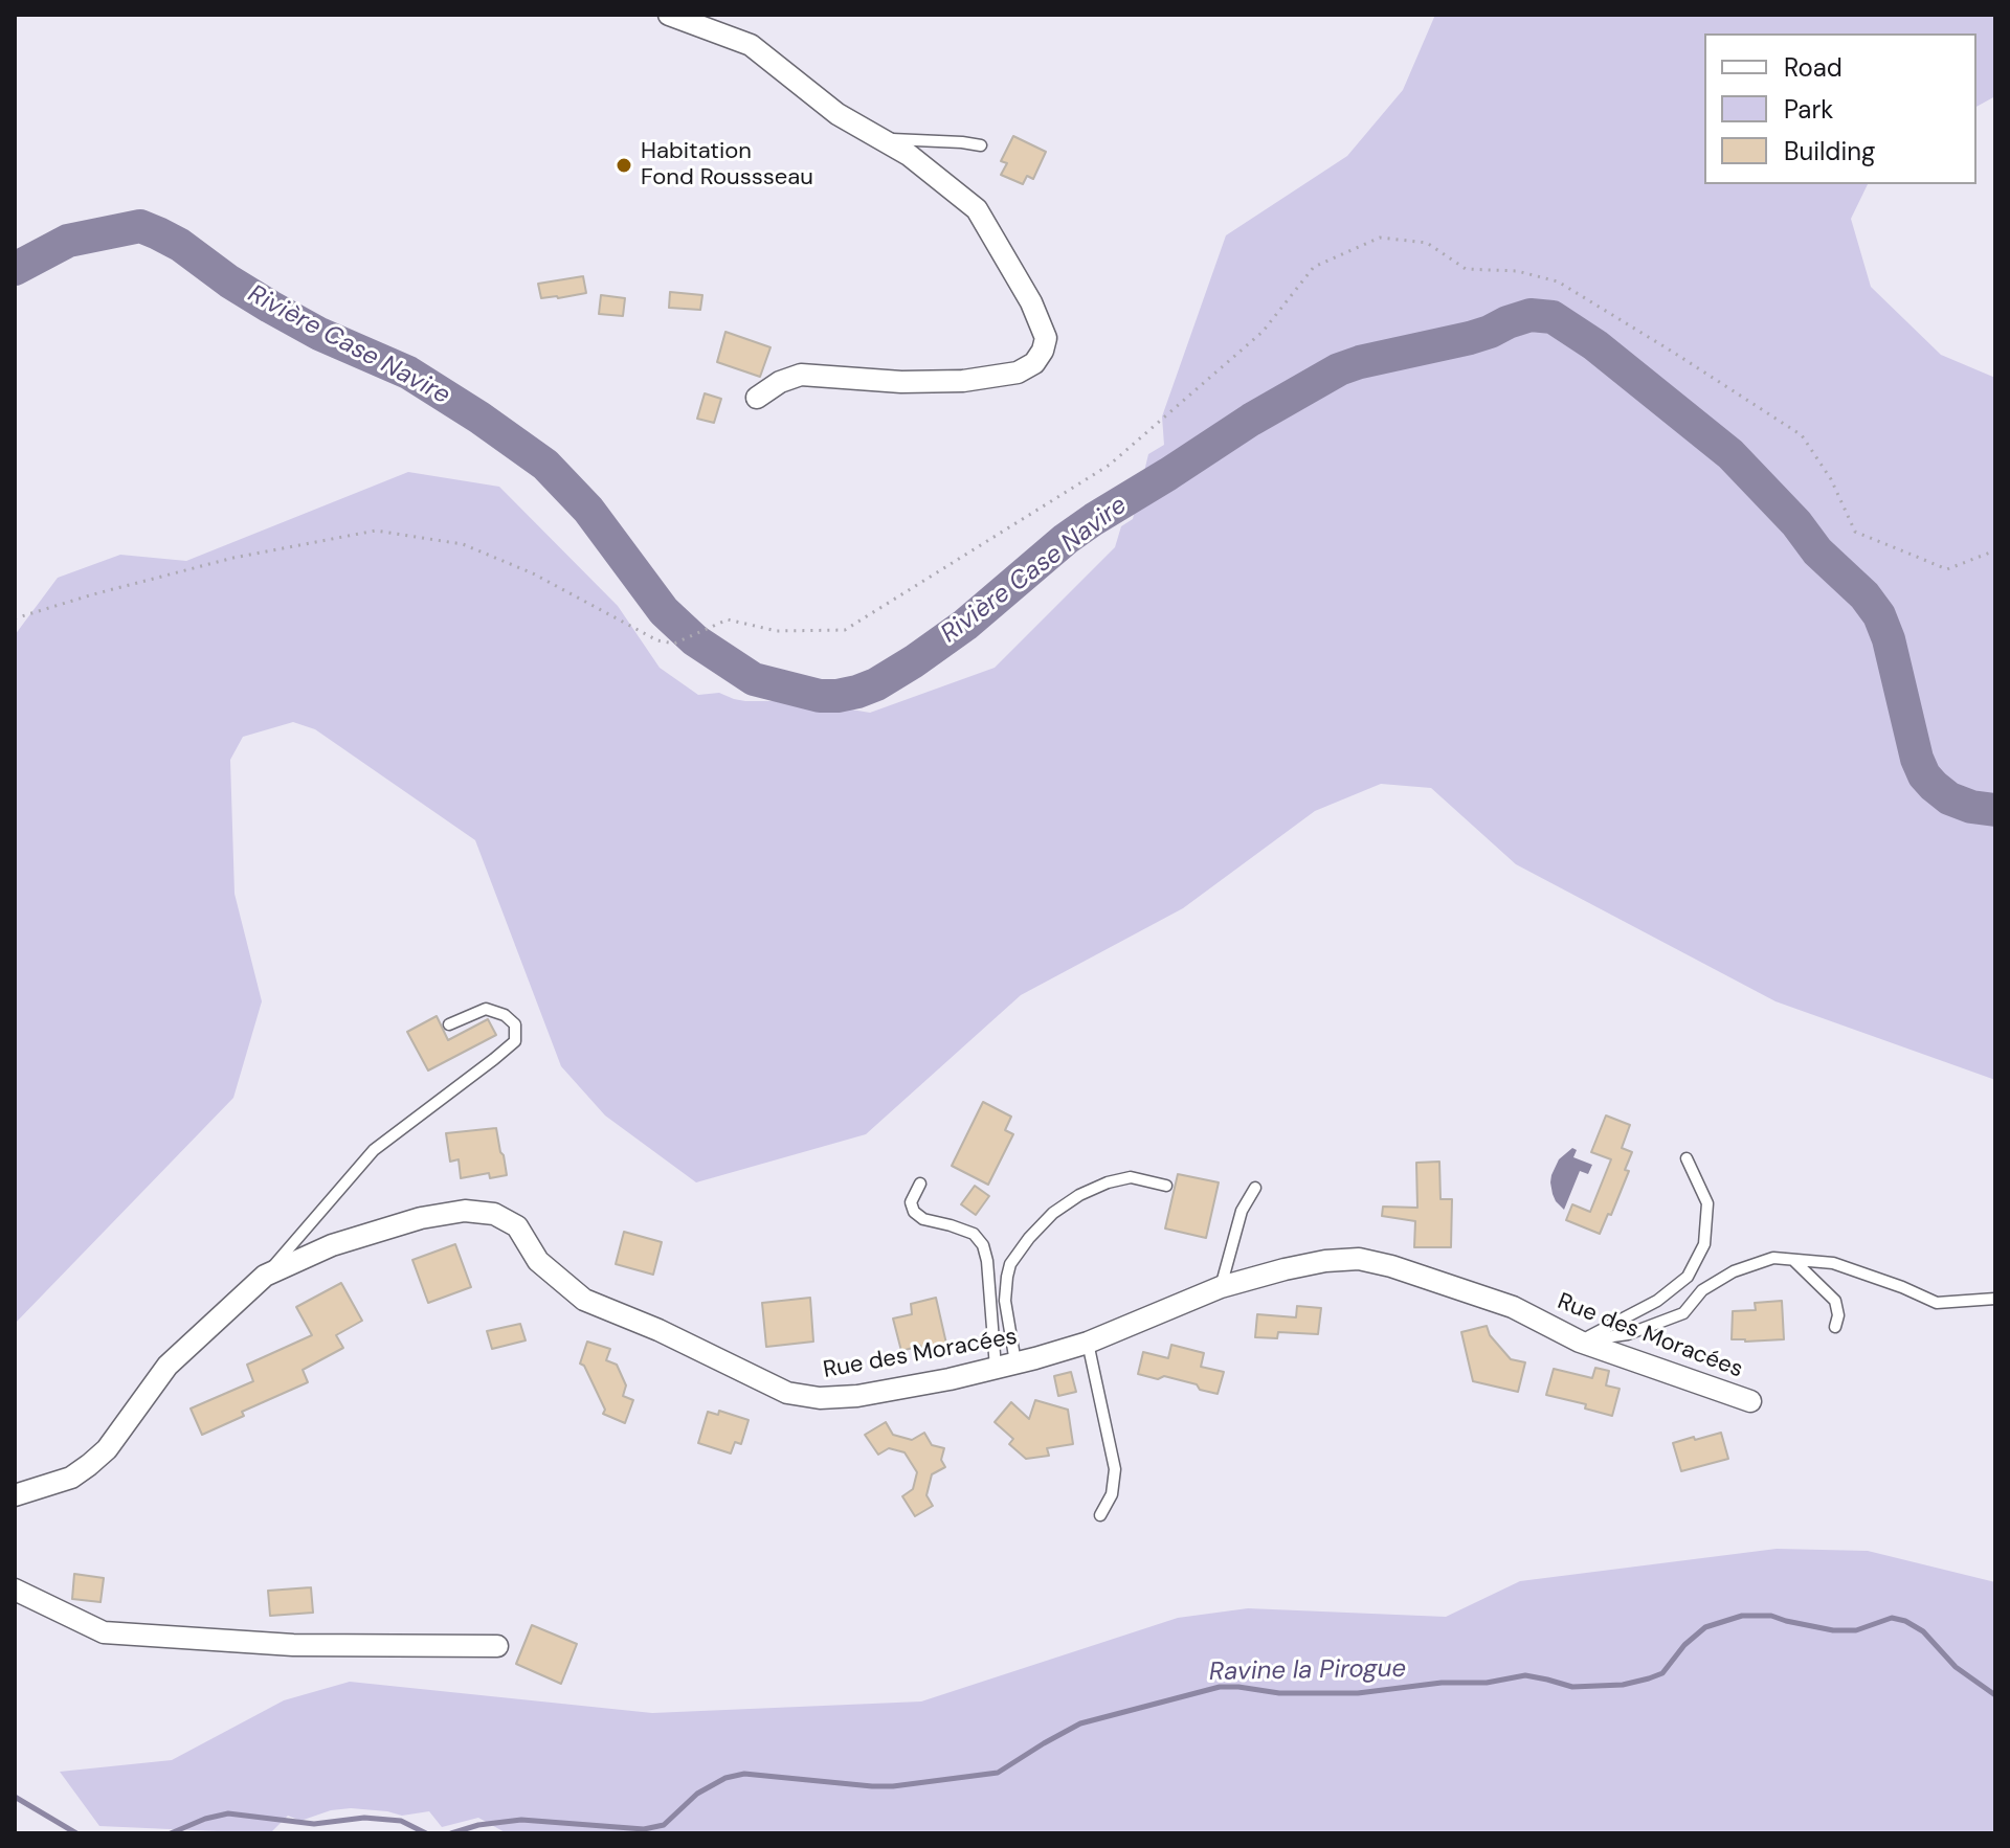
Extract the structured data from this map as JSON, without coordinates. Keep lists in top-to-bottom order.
{
  "streets": {
    "street": ["Rue des Moracées"]
  },
  "water": ["Rivière Case Navire", "Ravine la Pirogue"],
  "places": ["Habitation Fond Roussseau"],
  "legend": ["Road", "Park", "Building"]
}
